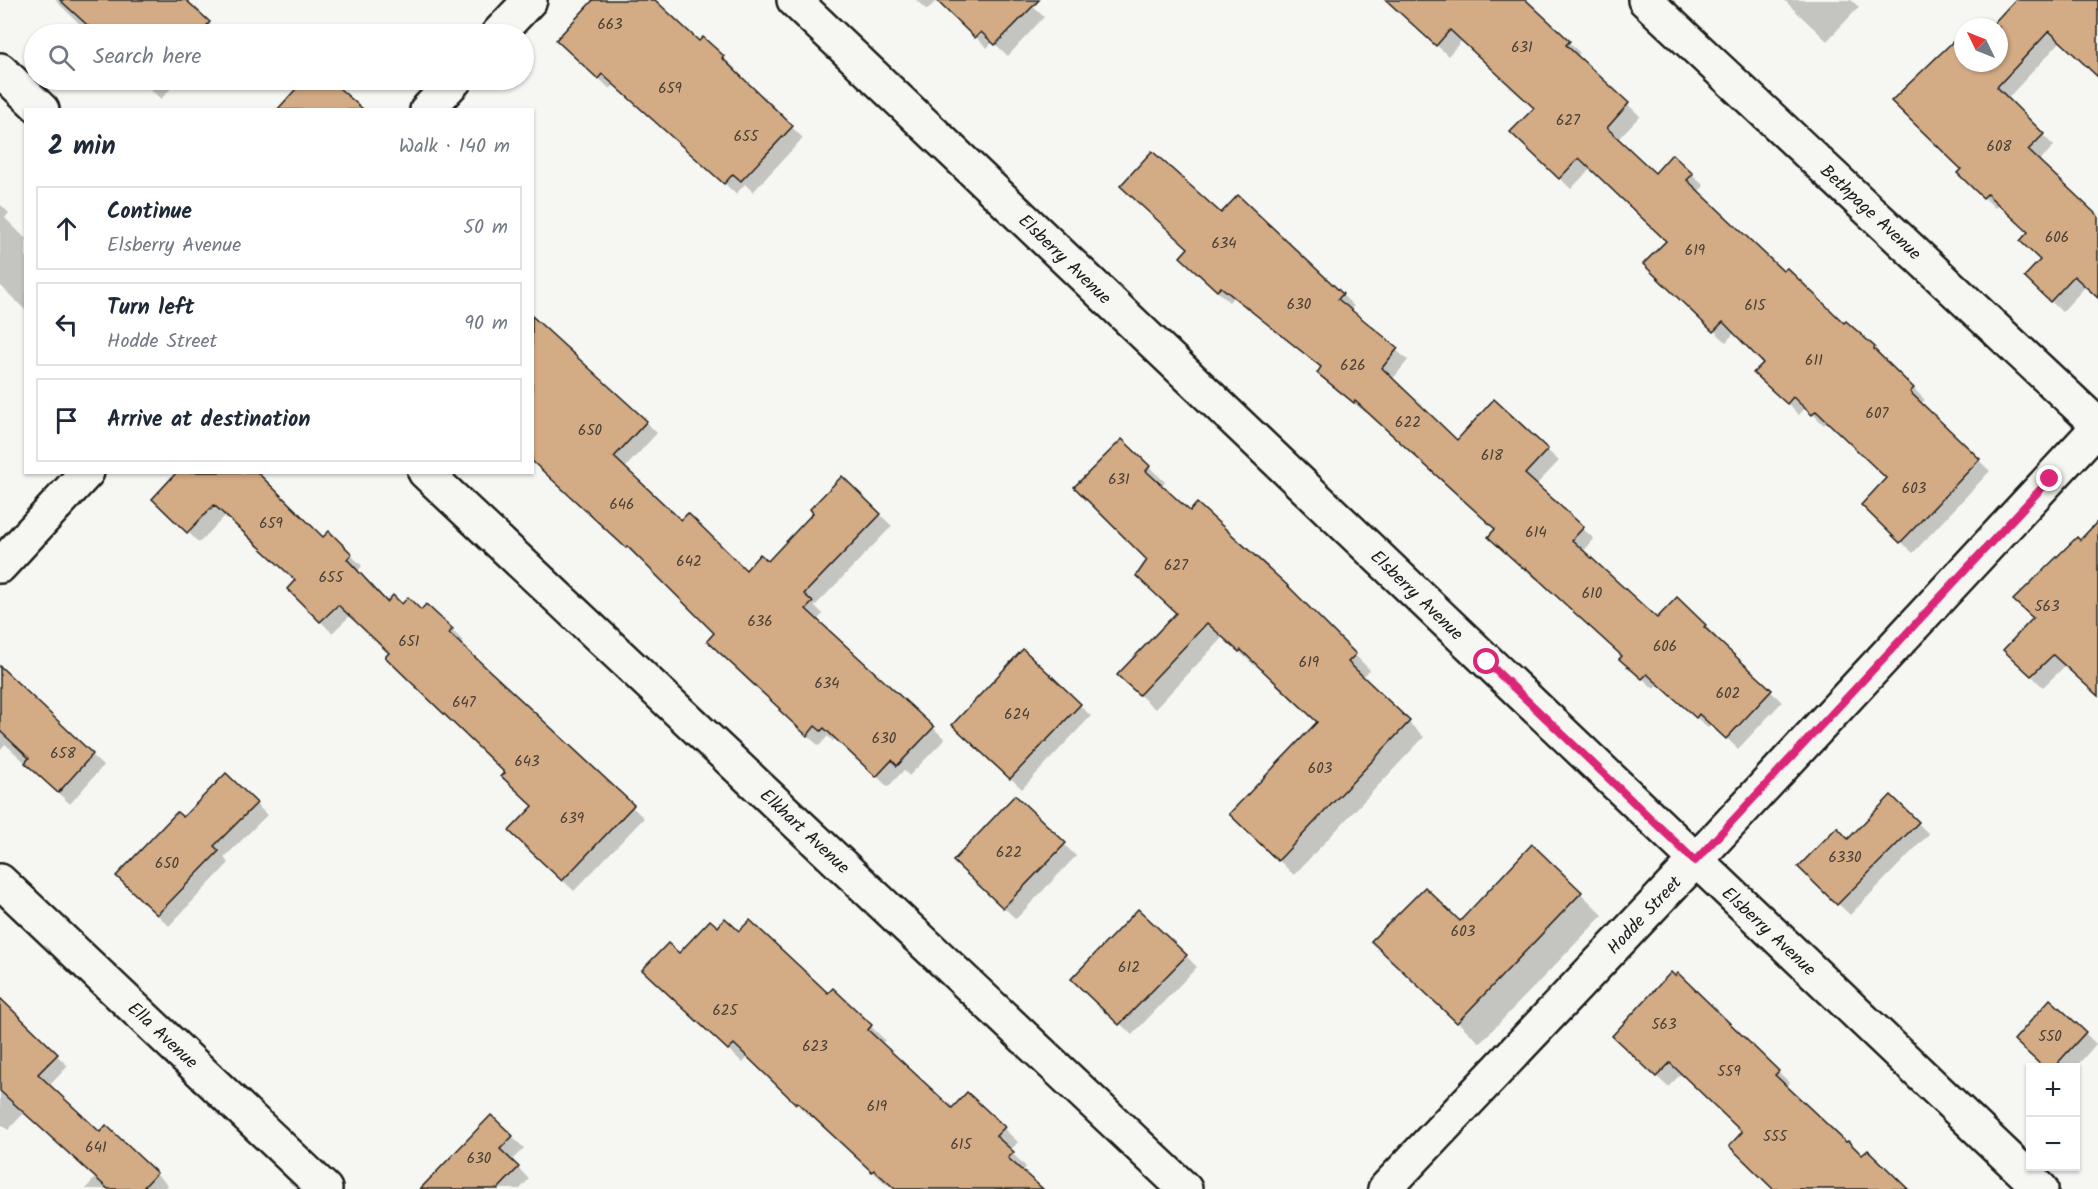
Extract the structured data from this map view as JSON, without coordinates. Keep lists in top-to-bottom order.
{
  "streets": {
    "street": [
      "Bethpage Avenue",
      "Elsberry Avenue",
      "Elkhart Avenue",
      "Hodde Street",
      "Ella Avenue"
    ]
  },
  "crossings": [
    ["Bethpage Avenue", "Hodde Street"],
    ["Elsberry Avenue", "Hodde Street"]
  ],
  "house_numbers": [
    "663",
    "631",
    "659",
    "627",
    "655",
    "608",
    "606",
    "634",
    "619",
    "630",
    "615",
    "611",
    "626",
    "607",
    "622",
    "650",
    "618",
    "631",
    "603",
    "646",
    "659",
    "614",
    "642",
    "627",
    "655",
    "610",
    "563",
    "636",
    "651",
    "606",
    "619",
    "634",
    "602",
    "647",
    "624",
    "630",
    "658",
    "643",
    "603",
    "639",
    "622",
    "6330",
    "650",
    "603",
    "612",
    "625",
    "563",
    "550",
    "623",
    "559",
    "619",
    "555",
    "615",
    "641",
    "630"
  ],
  "north": "top left",
  "page": {
    "search": "Search here",
    "heading": ["2 min", "Walk · 140 m"],
    "list": [
      ["Continue", "Elsberry Avenue", "50 m"],
      ["Turn left", "Hodde Street", "90 m"],
      "Arrive at destination"
    ],
    "map_buttons": ["+", "−"]
  }
}
